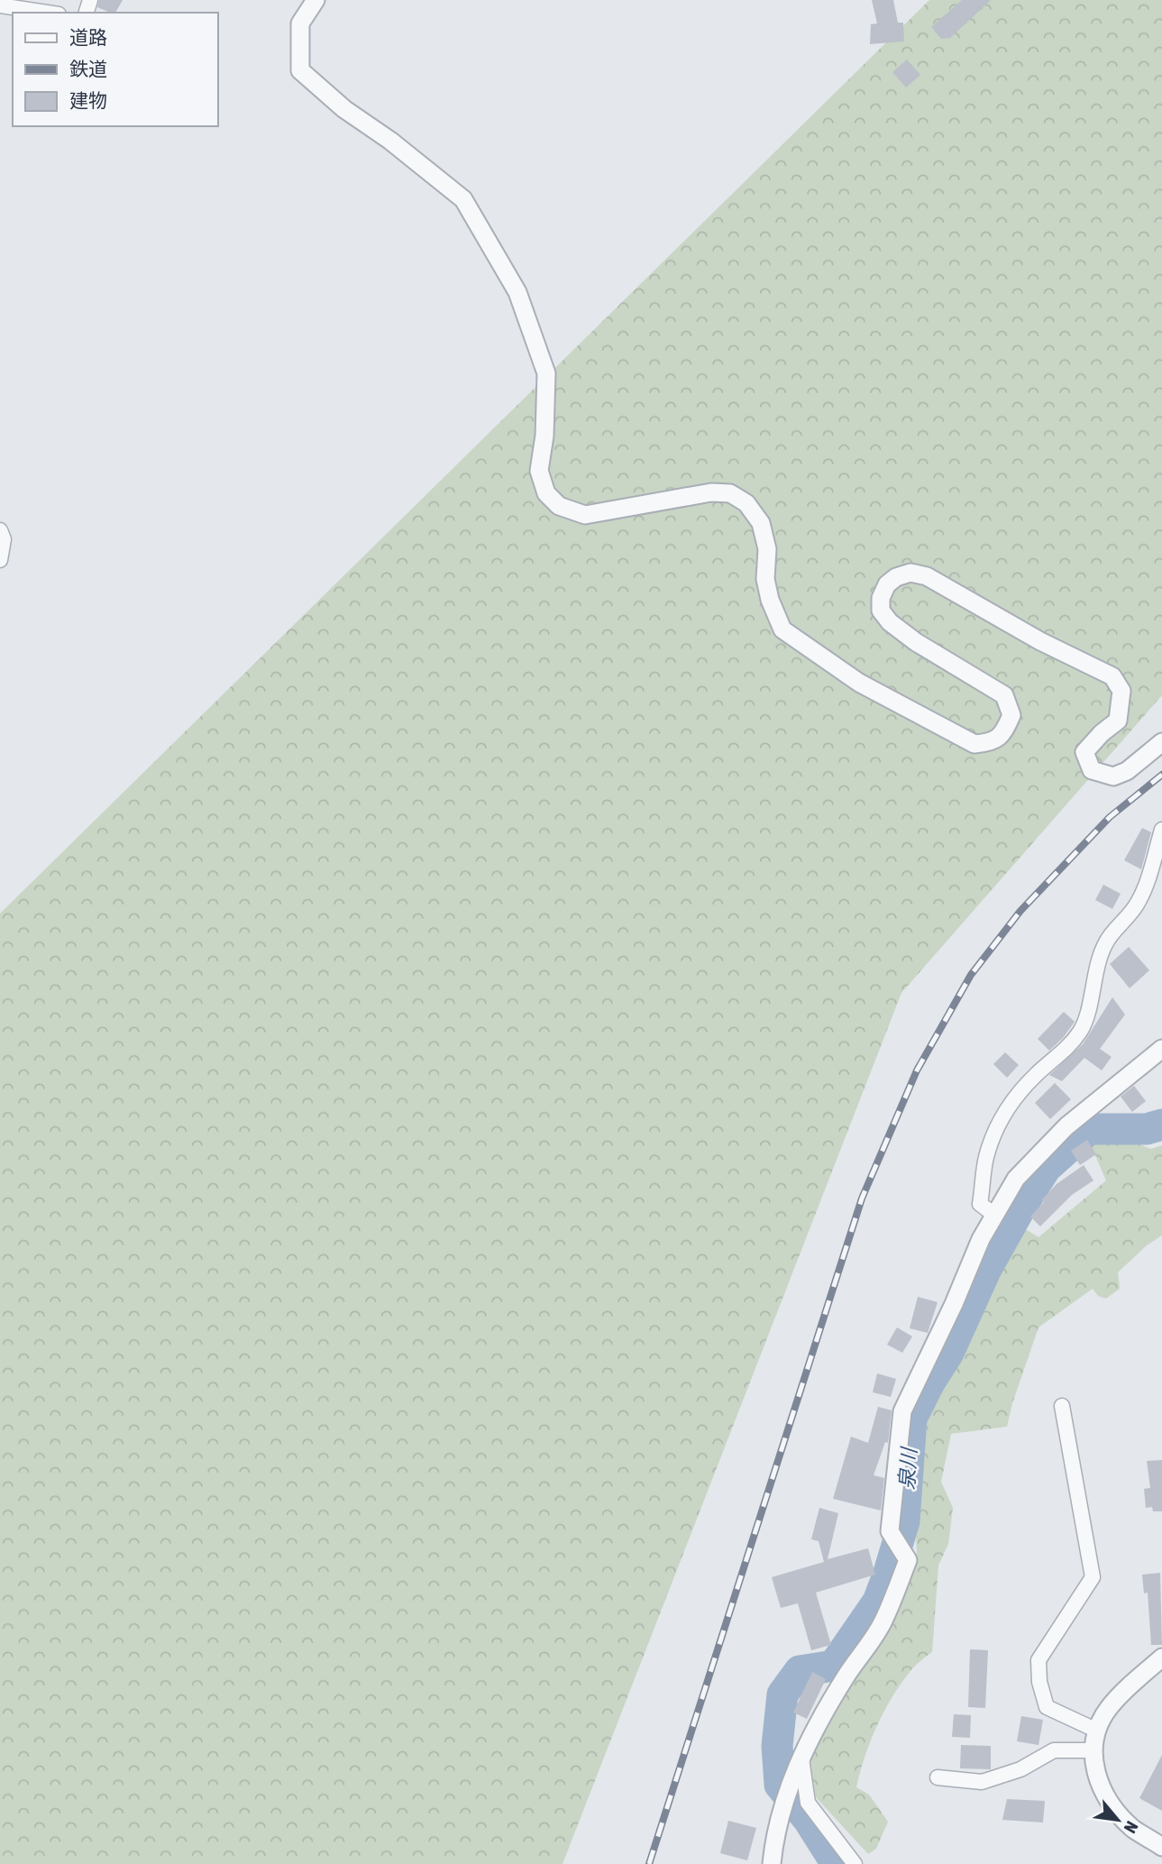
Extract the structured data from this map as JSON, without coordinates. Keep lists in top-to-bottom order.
{
  "water": ["泉川"],
  "legend": ["道路", "鉄道", "建物"],
  "north": "bottom right"
}
